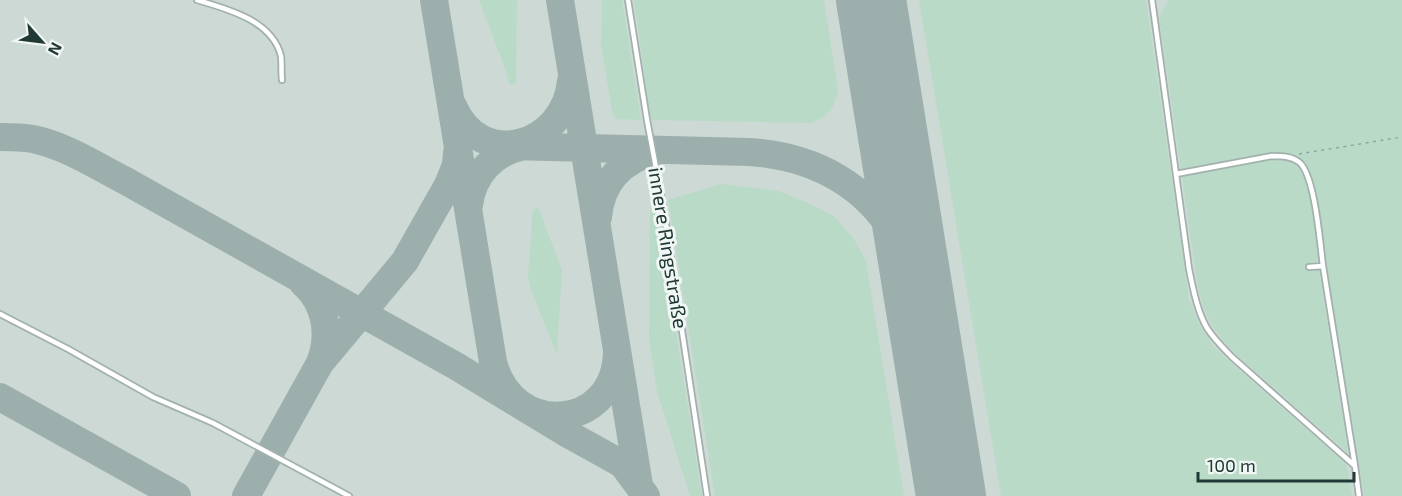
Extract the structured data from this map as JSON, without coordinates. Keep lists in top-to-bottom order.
{
  "streets": {
    "lane": ["innere Ringstraße"]
  },
  "scale_bar": "100 m",
  "north": "bottom right"
}
